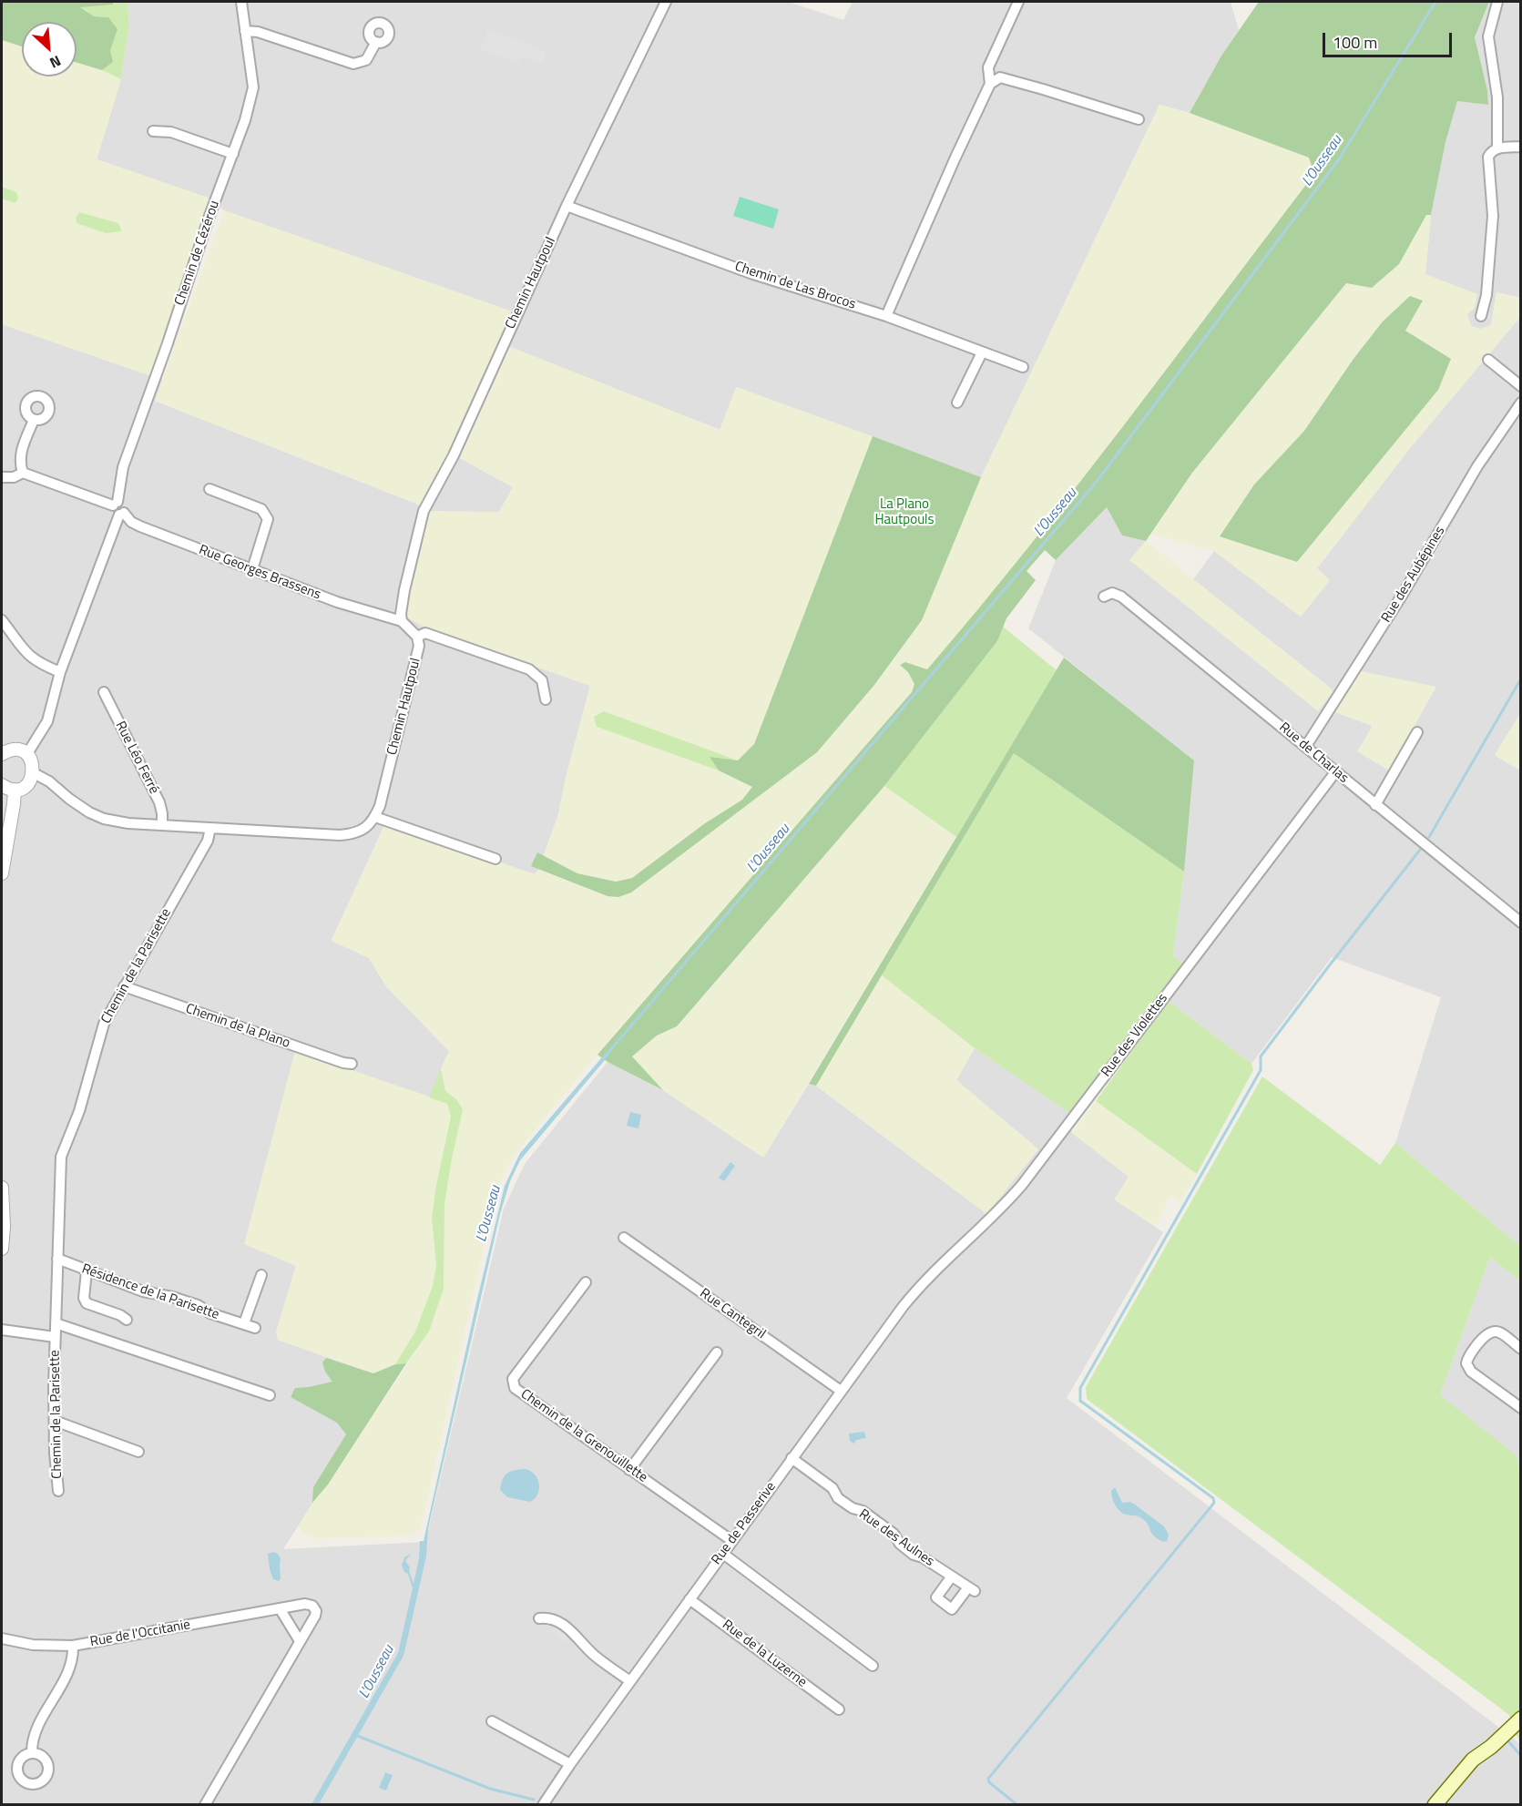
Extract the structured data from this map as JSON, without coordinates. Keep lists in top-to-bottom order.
{
  "streets": {
    "street": [
      "Chemin de Cézérou",
      "Chemin Hautpoul",
      "Chemin de Las Brocos",
      "Rue Georges Brassens",
      "Rue des Aubépines",
      "Rue de Charlas",
      "Rue Léo Ferré",
      "Chemin de la Parisette",
      "Chemin de la Plano",
      "Rue des Violettes",
      "Résidence de la Parisette",
      "Rue Cantegril",
      "Chemin de la Grenouillette",
      "Rue de Passerive",
      "Rue des Aulnes",
      "Rue de l'Occitanie",
      "Rue de la Luzerne"
    ]
  },
  "crossings": [
    ["Chemin de Cézérou", "Rue Georges Brassens"],
    ["Chemin Hautpoul", "Chemin de Las Brocos"],
    ["Chemin Hautpoul", "Rue Georges Brassens"],
    ["Rue des Aubépines", "Rue de Charlas"],
    ["Rue de Charlas", "Rue des Violettes"],
    ["Chemin de la Parisette", "Chemin de la Plano"],
    ["Chemin de la Parisette", "Résidence de la Parisette"],
    ["Rue des Violettes", "Rue de Passerive"],
    ["Rue Cantegril", "Rue de Passerive"],
    ["Chemin de la Grenouillette", "Rue de Passerive"],
    ["Rue de Passerive", "Rue des Aulnes"],
    ["Rue de Passerive", "Rue de la Luzerne"]
  ],
  "water": ["L'Ousseau"],
  "parks": ["La Plano Hautpouls"],
  "scale_bar": "100 m",
  "north": "bottom right"
}
